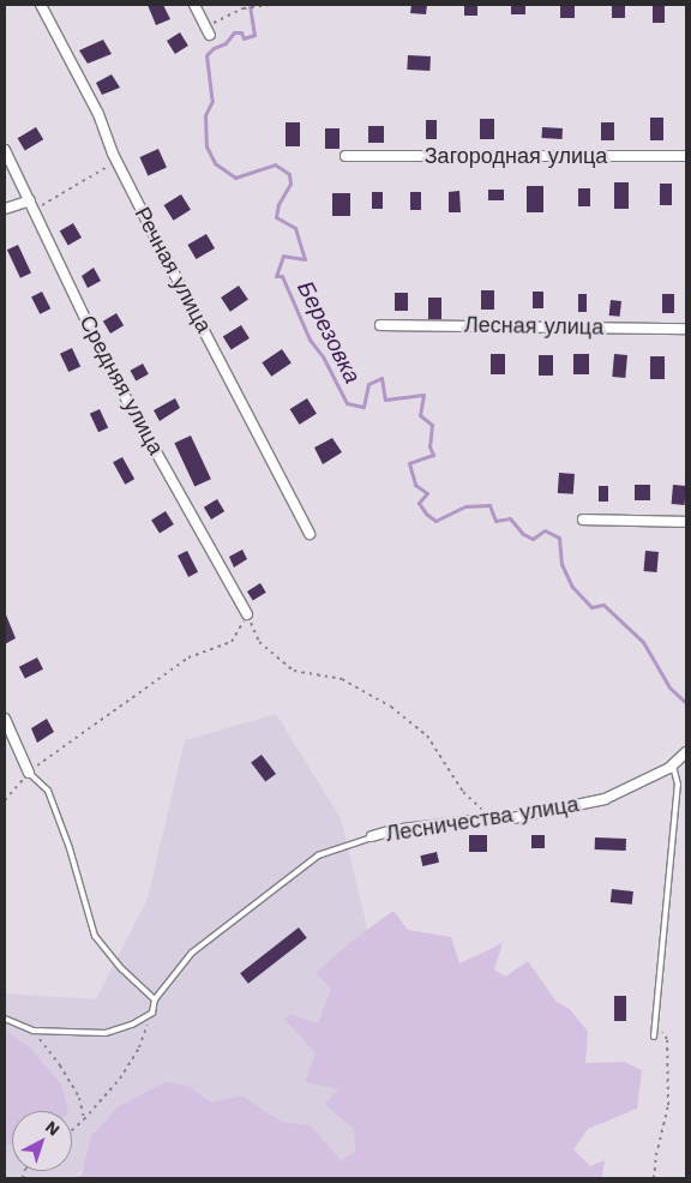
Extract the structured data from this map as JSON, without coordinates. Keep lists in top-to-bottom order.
{
  "streets": {
    "street": [
      "Загородная улица",
      "Речная улица",
      "Лесная улица",
      "Средняя улица",
      "Лесничества улица"
    ]
  },
  "water": ["Березовка"],
  "north": "top right"
}
